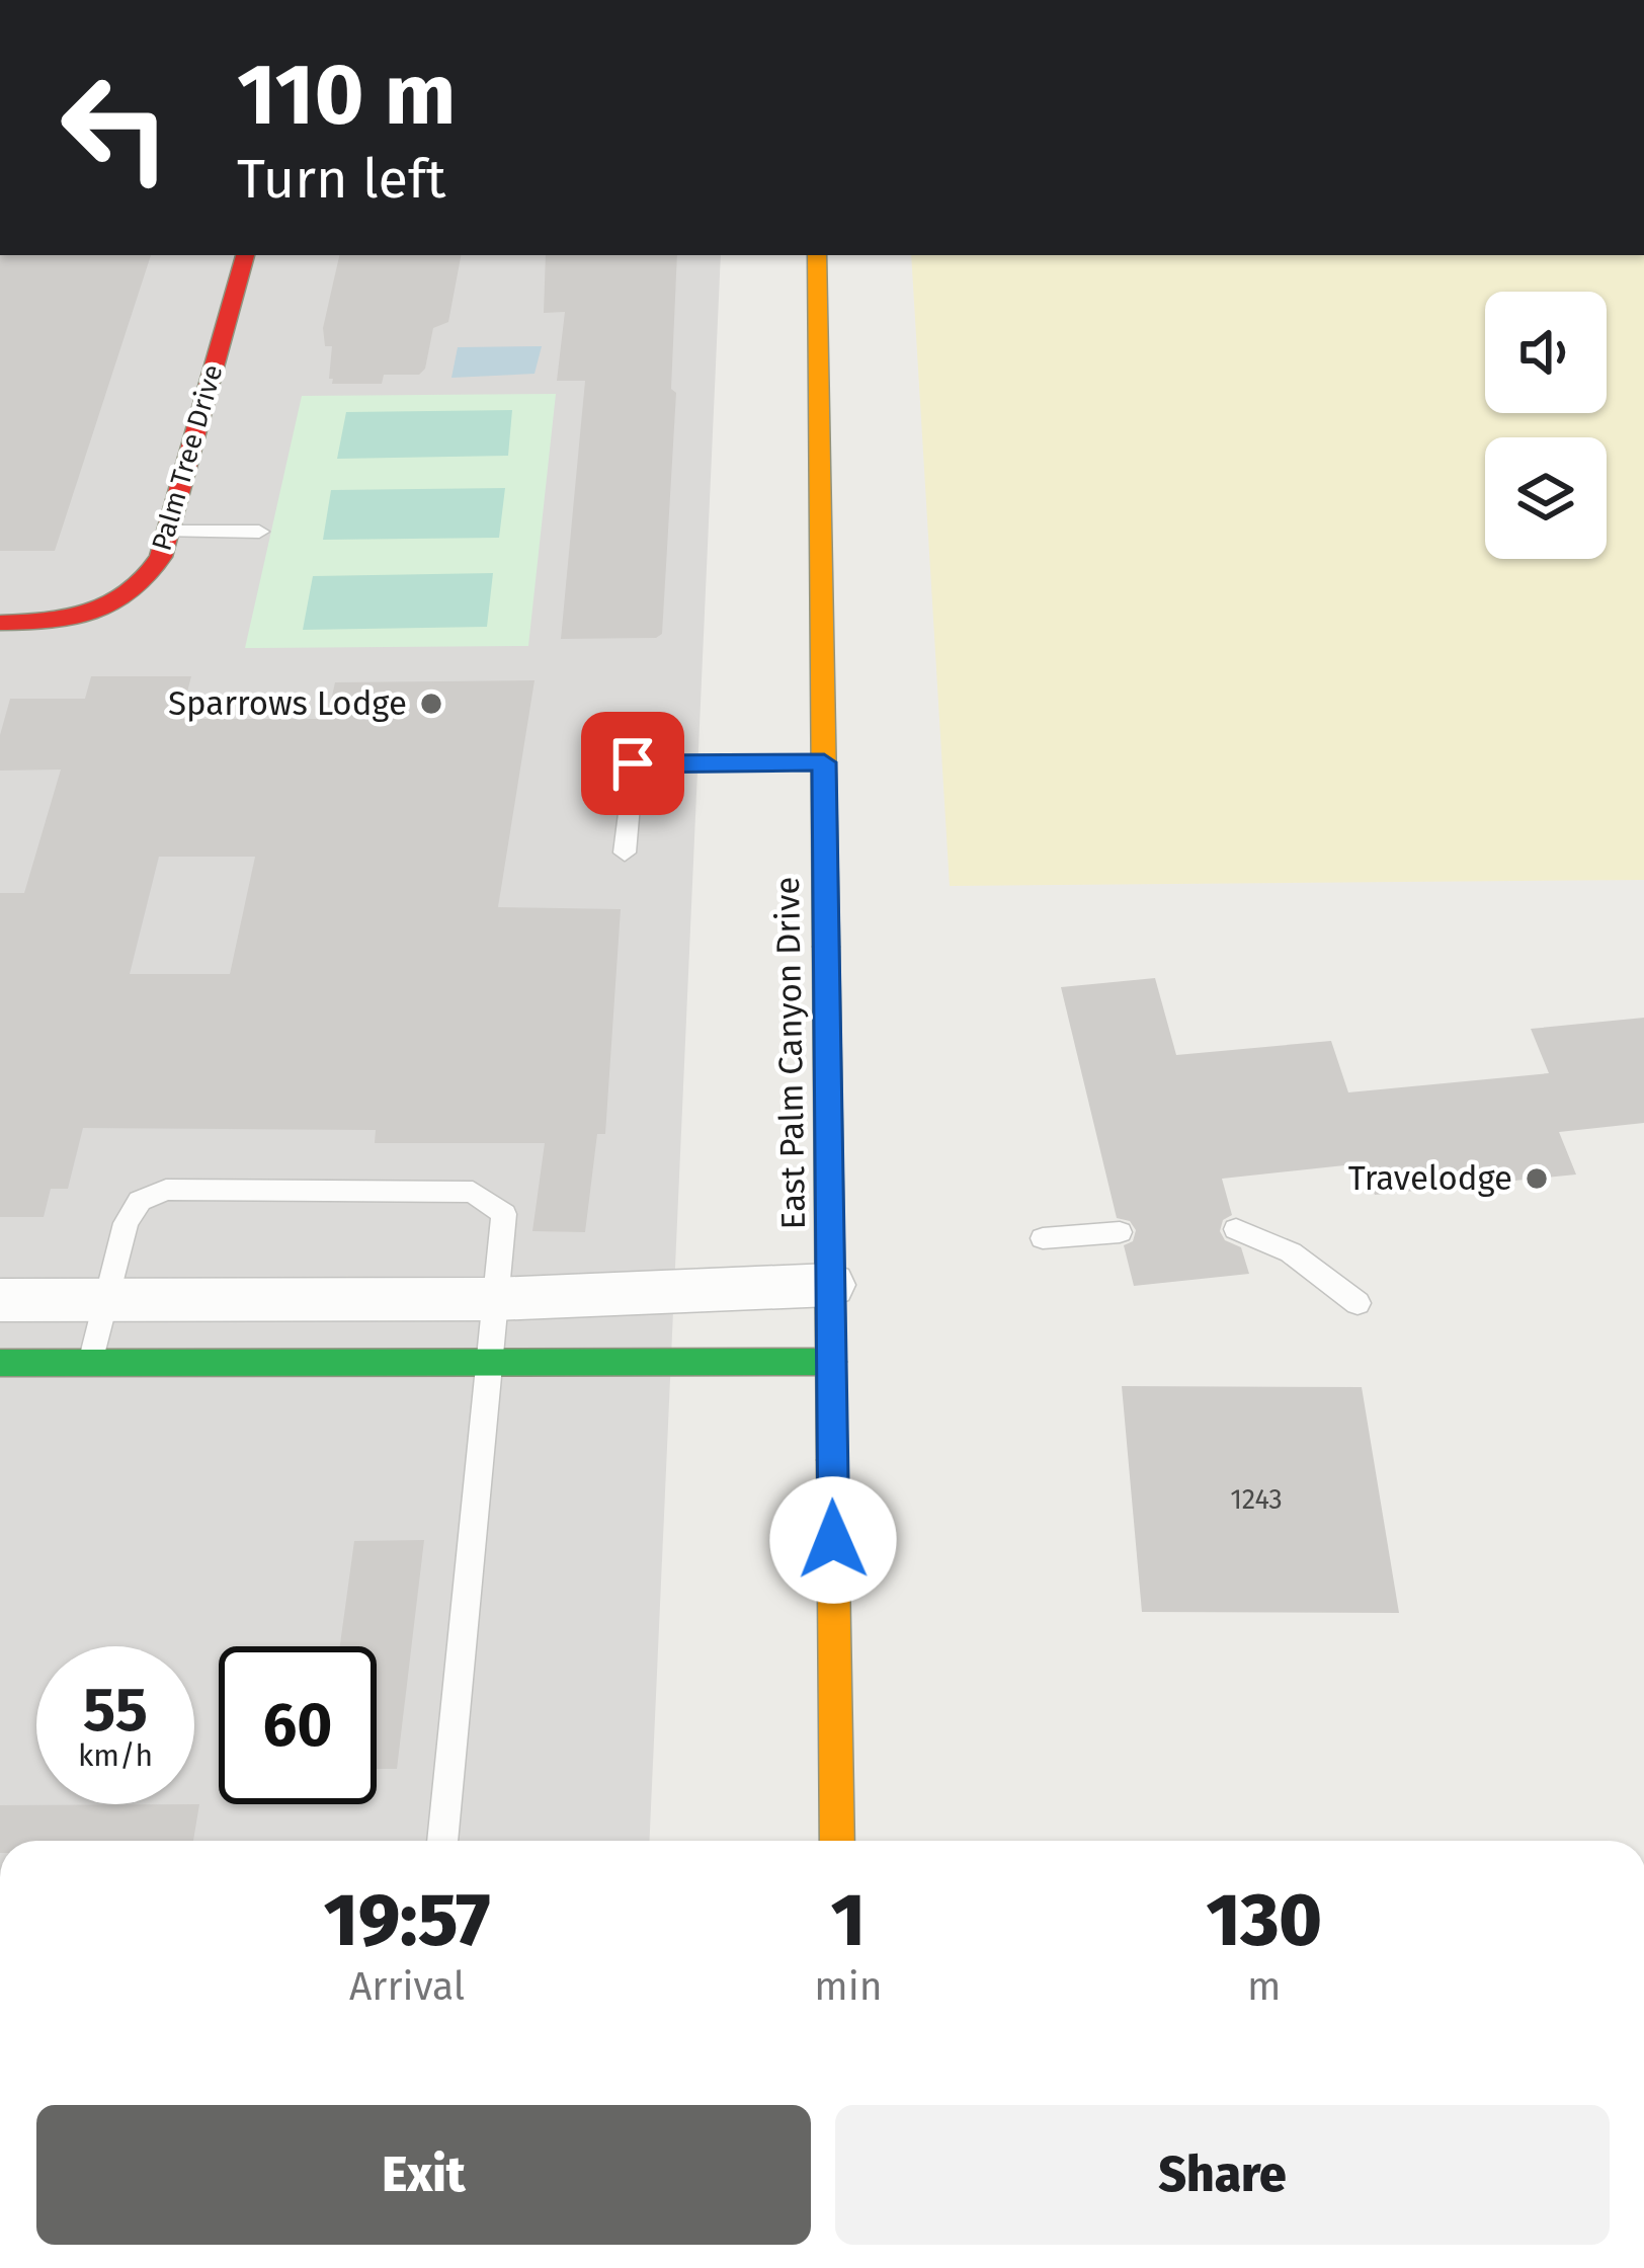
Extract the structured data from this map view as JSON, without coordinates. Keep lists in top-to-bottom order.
{
  "streets": {
    "main road": ["Palm Tree Drive", "East Palm Canyon Drive"]
  },
  "places": ["Sparrows Lodge", "Travelodge"],
  "house_numbers": ["1243"],
  "page": {
    "turn": ["110 m", "Turn left"],
    "speed": "55 km/h",
    "limit": "60",
    "eta": [
      "19:57",
      "Arrival",
      "1",
      "min",
      "130",
      "m"
    ],
    "buttons": ["Exit", "Share"]
  }
}
